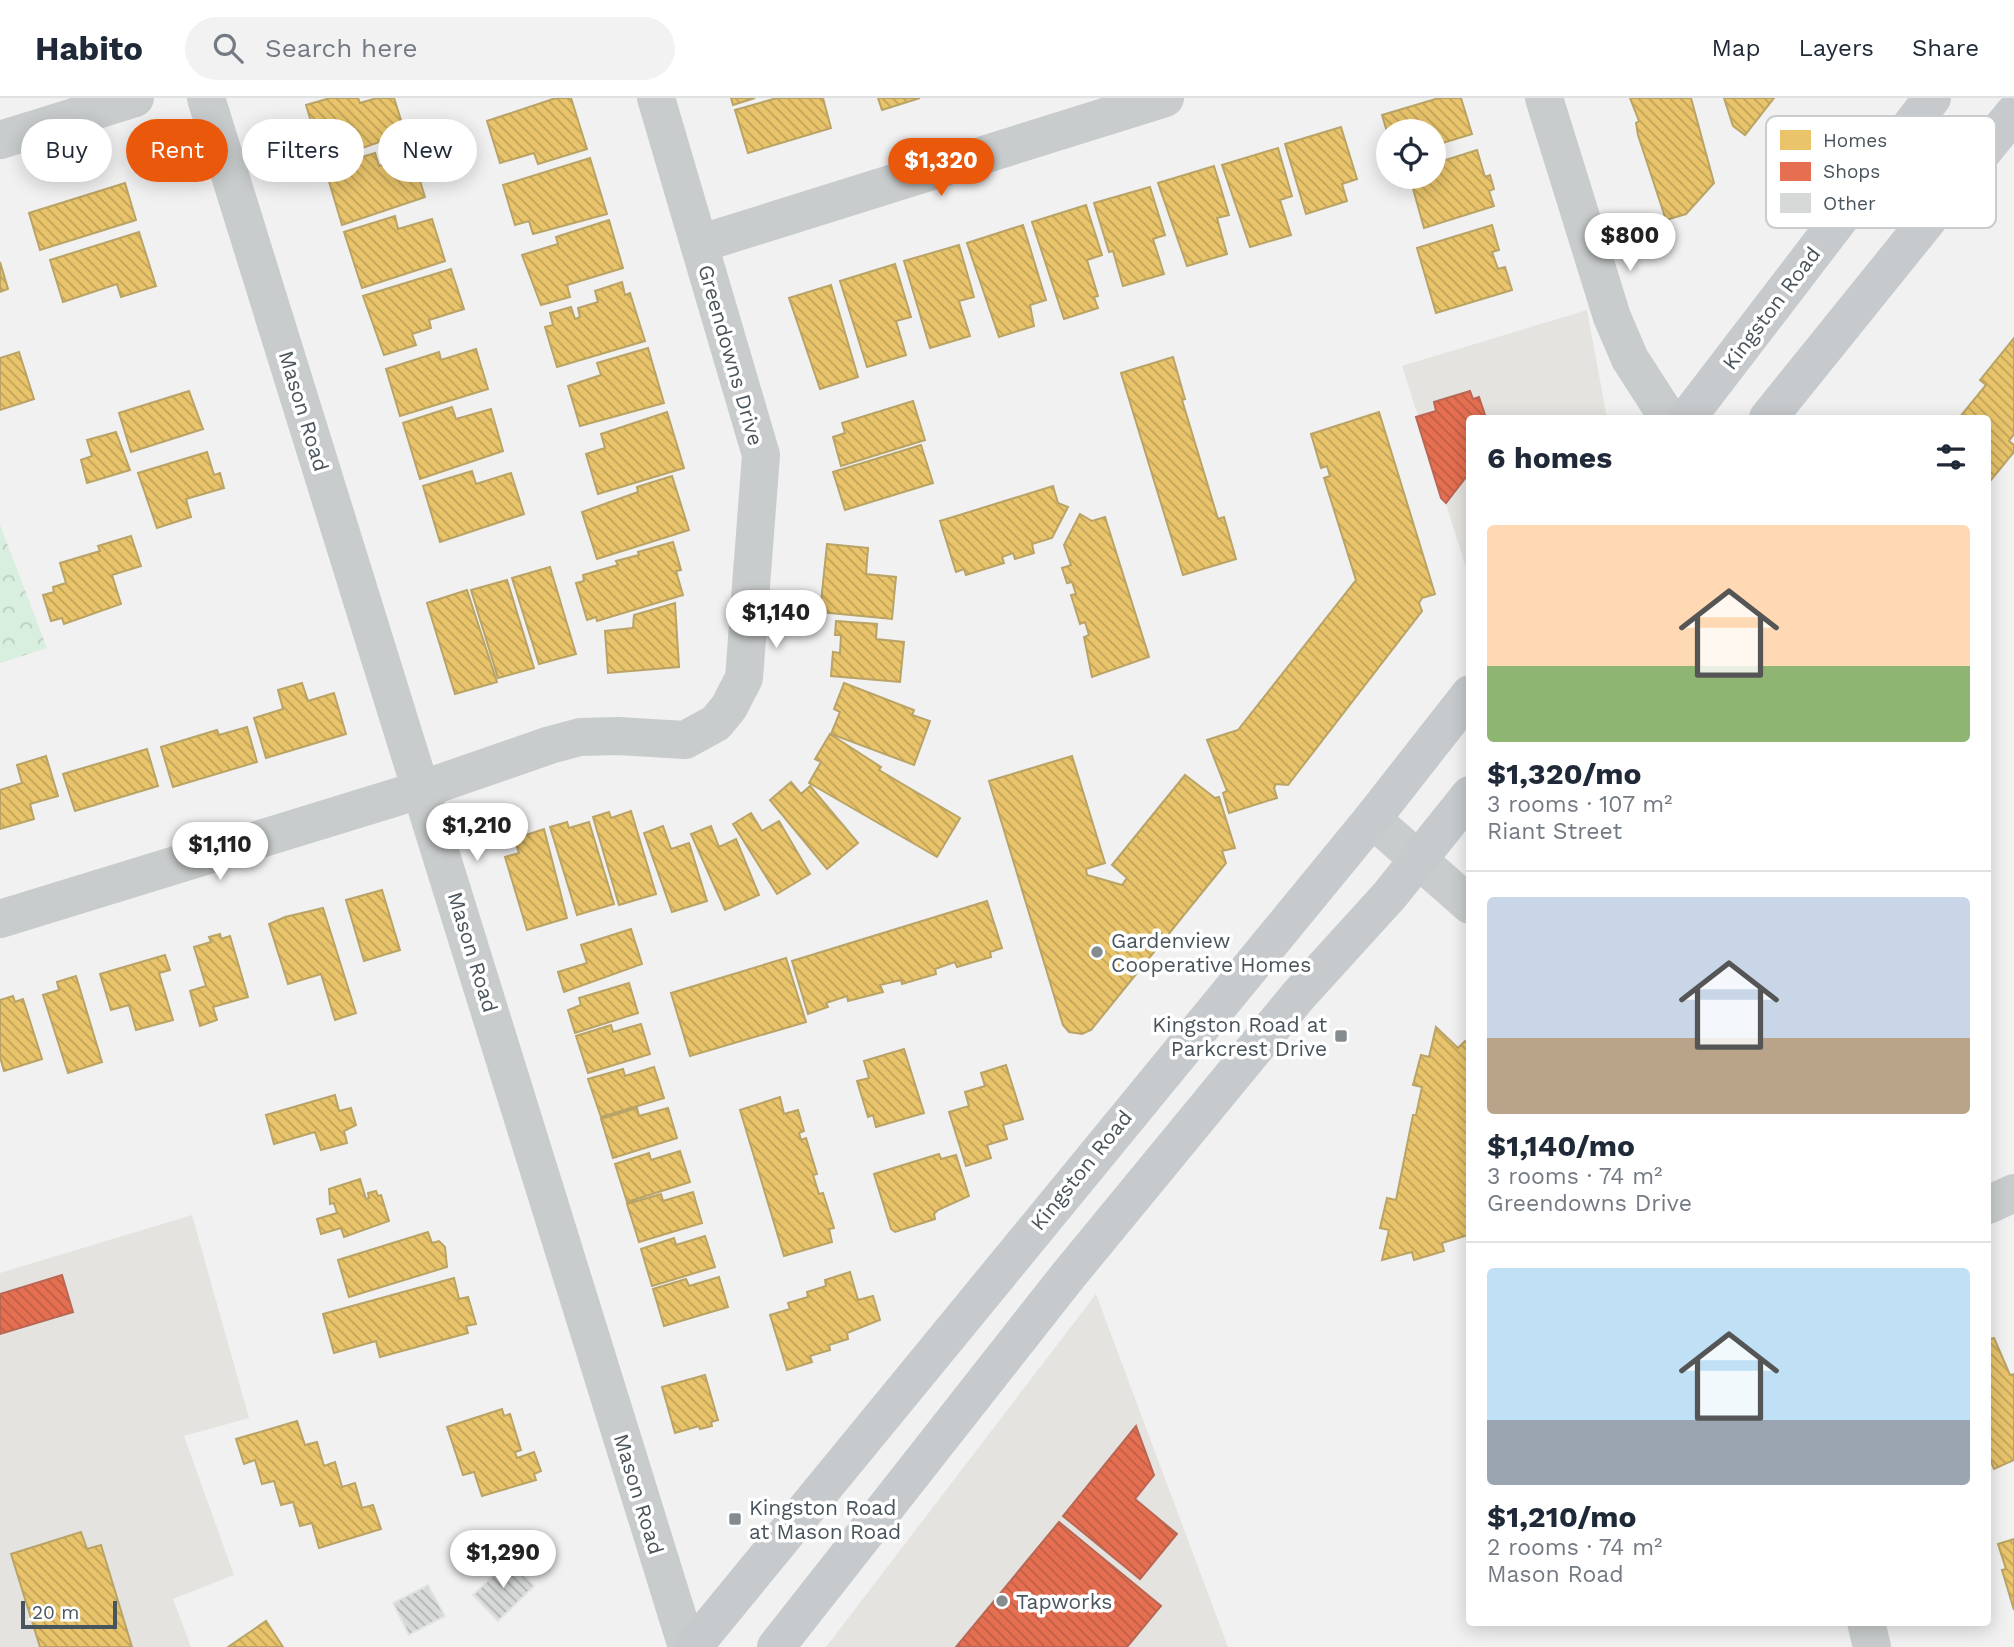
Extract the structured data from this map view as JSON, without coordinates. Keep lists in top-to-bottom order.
{
  "streets": {
    "main road": ["Kingston Road"],
    "street": ["Greendowns Drive", "Mason Road"]
  },
  "crossings": [
    ["Greendowns Drive", "Mason Road"]
  ],
  "places": {
    "other": ["Gardenview Cooperative Homes", "Tapworks"],
    "transit": ["Kingston Road at Parkcrest Drive", "Kingston Road at Mason Road"]
  },
  "legend": ["Homes", "Shops", "Other"],
  "scale_bar": "20 m",
  "page": {
    "header": "Habito",
    "search": "Search here",
    "nav": ["Map", "Layers", "Share"],
    "chip": [
      "Buy",
      "Rent",
      "Filters",
      "New"
    ],
    "price": [
      "$1,320",
      "$800",
      "$1,140",
      "$1,210",
      "$1,110",
      "$1,290"
    ],
    "heading": "6 homes",
    "list": [
      {
        "name": "$1,320/mo",
        "note": "3 rooms · 107 m² · Riant Street"
      },
      {
        "name": "$1,140/mo",
        "note": "3 rooms · 74 m² · Greendowns Drive"
      },
      {
        "name": "$1,210/mo",
        "note": "2 rooms · 74 m² · Mason Road"
      }
    ],
    "scale": "20 m"
  }
}
